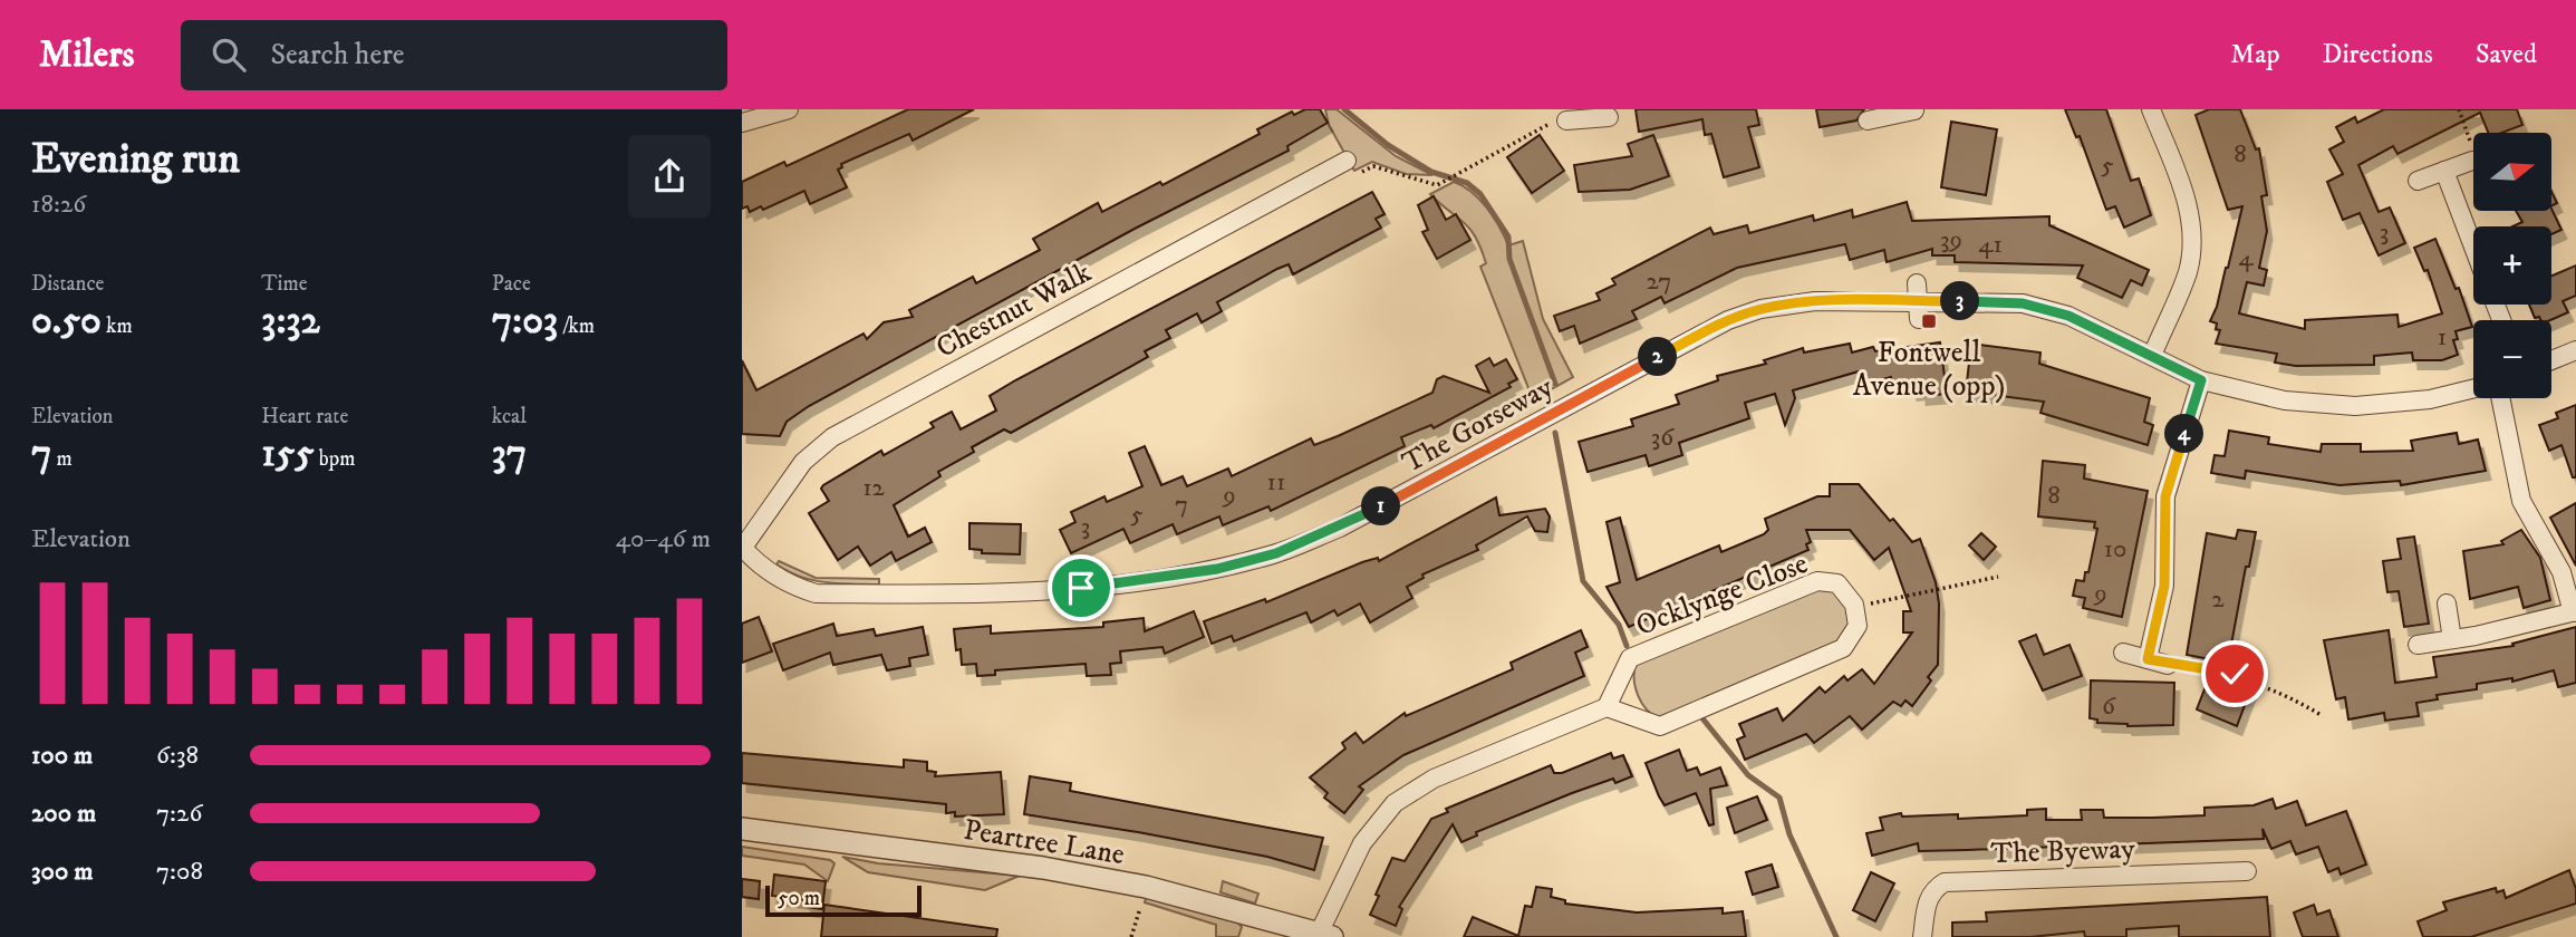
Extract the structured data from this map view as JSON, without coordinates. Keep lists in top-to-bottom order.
{
  "streets": {
    "street": [
      "Chestnut Walk",
      "The Gorseway",
      "Ocklynge Close",
      "Peartree Lane",
      "The Byeway"
    ]
  },
  "crossings": [
    ["Chestnut Walk", "The Gorseway"]
  ],
  "places": {
    "transit": ["Fontwell Avenue (opp)"]
  },
  "house_numbers": [
    "8",
    "5",
    "3",
    "39",
    "41",
    "4",
    "27",
    "1",
    "36",
    "11",
    "12",
    "9",
    "8",
    "7",
    "5",
    "3",
    "10",
    "9",
    "2",
    "6"
  ],
  "scale_bar": "50 m",
  "north": "right",
  "page": {
    "header": "Milers",
    "search": "Search here",
    "nav": ["Map", "Directions", "Saved"],
    "heading": ["Evening run", "18:26"],
    "map_buttons": ["+", "−"],
    "stats": [
      ["Distance", "0.50 km"],
      ["Time", "3:32"],
      ["Pace", "7:03 /km"],
      ["Elevation", "7 m"],
      ["Heart rate", "155 bpm"],
      ["kcal", "37"]
    ],
    "pins": [
      "3",
      "2",
      "4",
      "1"
    ],
    "chart": ["Elevation", "40–46 m"],
    "list": [
      {
        "name": "100 m",
        "note": "6:38"
      },
      {
        "name": "200 m",
        "note": "7:26"
      },
      {
        "name": "300 m",
        "note": "7:08"
      }
    ],
    "scale": "50 m"
  }
}
